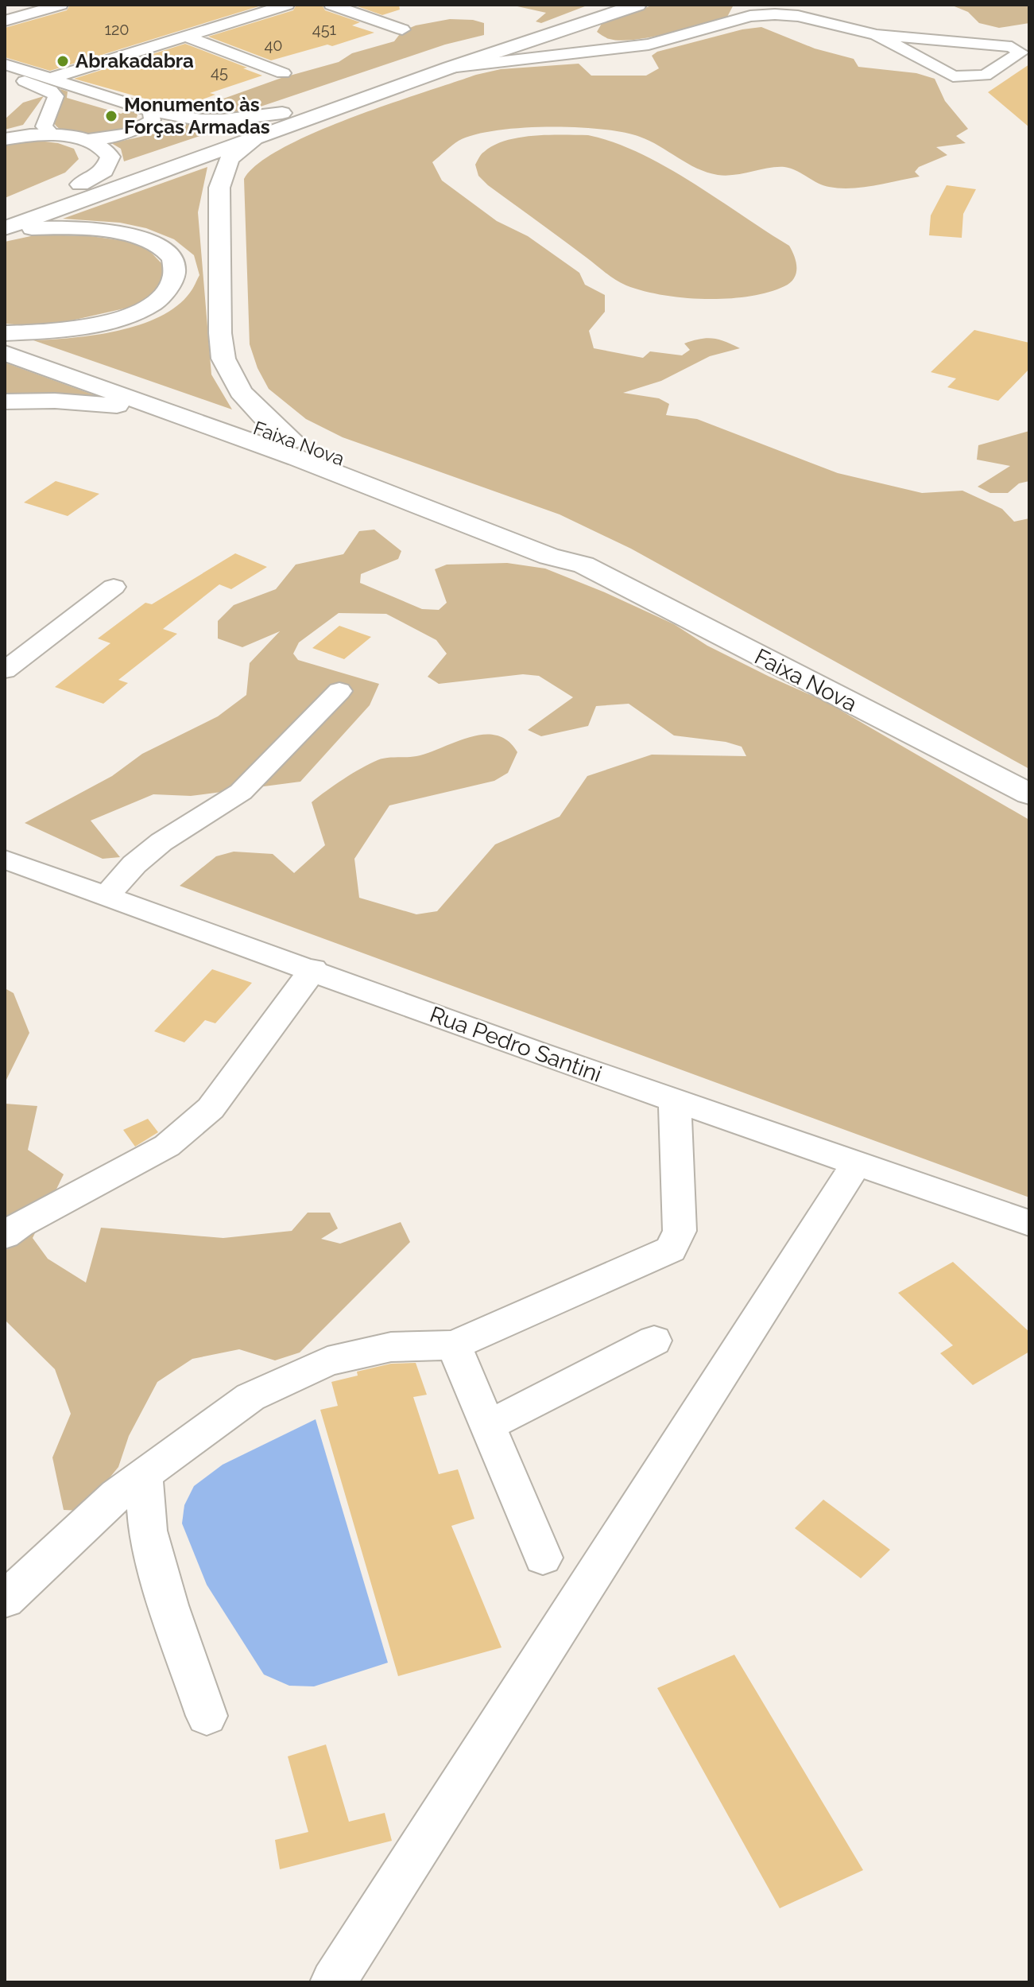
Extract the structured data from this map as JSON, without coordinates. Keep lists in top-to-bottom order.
{
  "streets": {
    "highway": ["Faixa Nova"],
    "street": ["Rua Pedro Santini"]
  },
  "places": ["Abrakadabra", "Monumento às Forças Armadas"],
  "house_numbers": [
    "120",
    "451",
    "40",
    "45"
  ]
}
